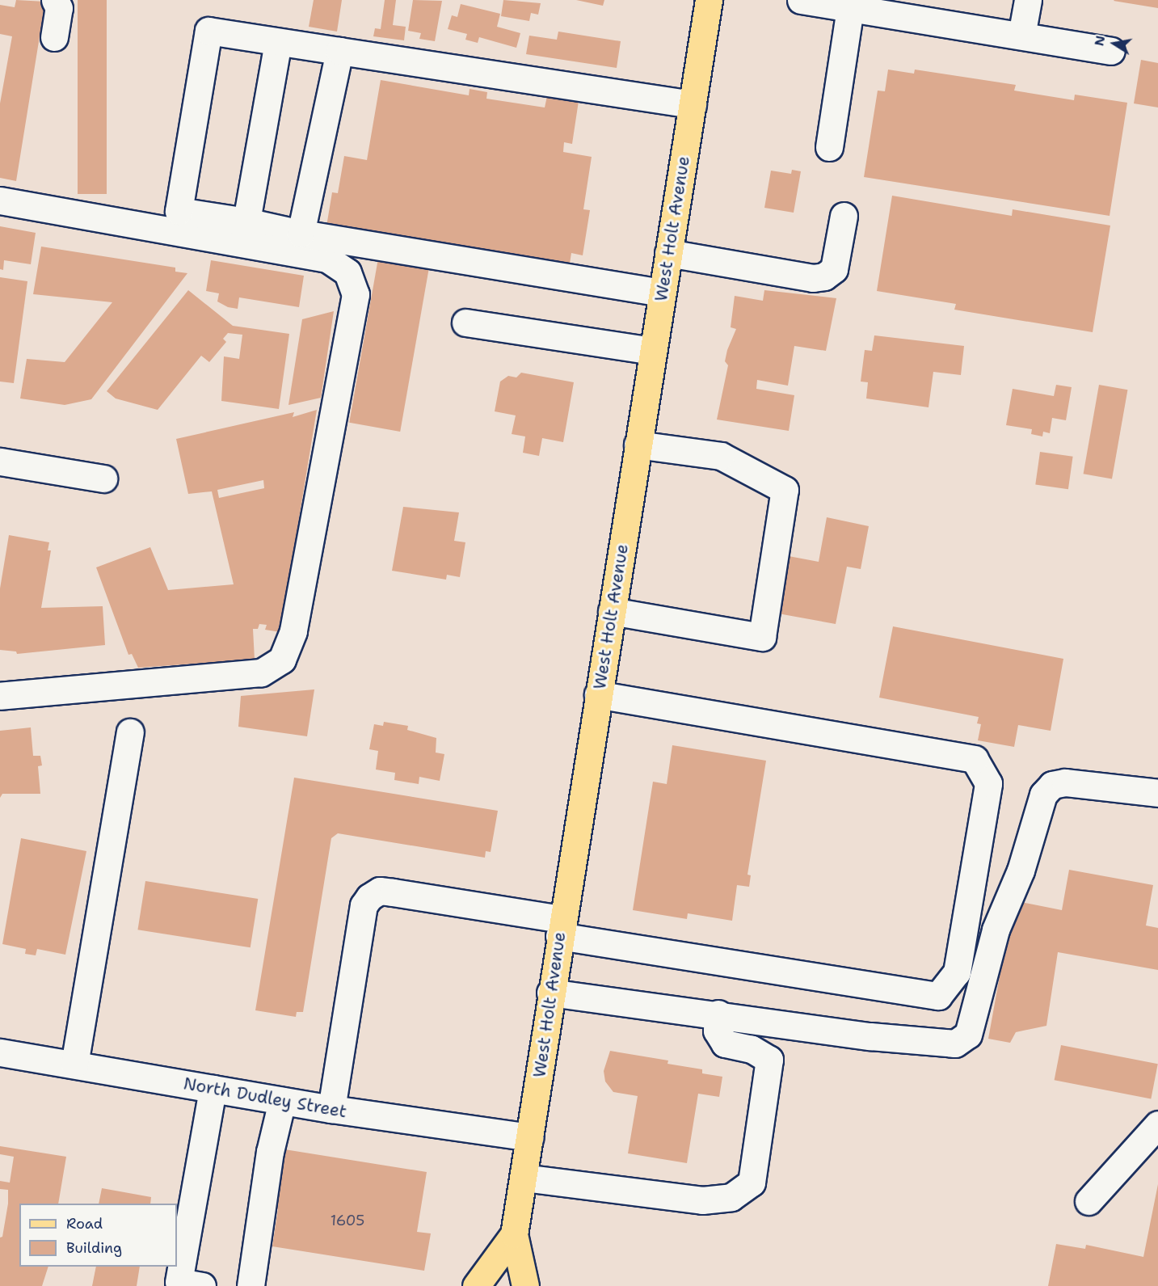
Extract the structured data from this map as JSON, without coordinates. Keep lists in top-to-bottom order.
{
  "streets": {
    "main road": ["West Holt Avenue"],
    "street": ["North Dudley Street"]
  },
  "crossings": [
    ["West Holt Avenue", "North Dudley Street"]
  ],
  "house_numbers": ["1605"],
  "legend": ["Road", "Building"],
  "north": "left"
}
